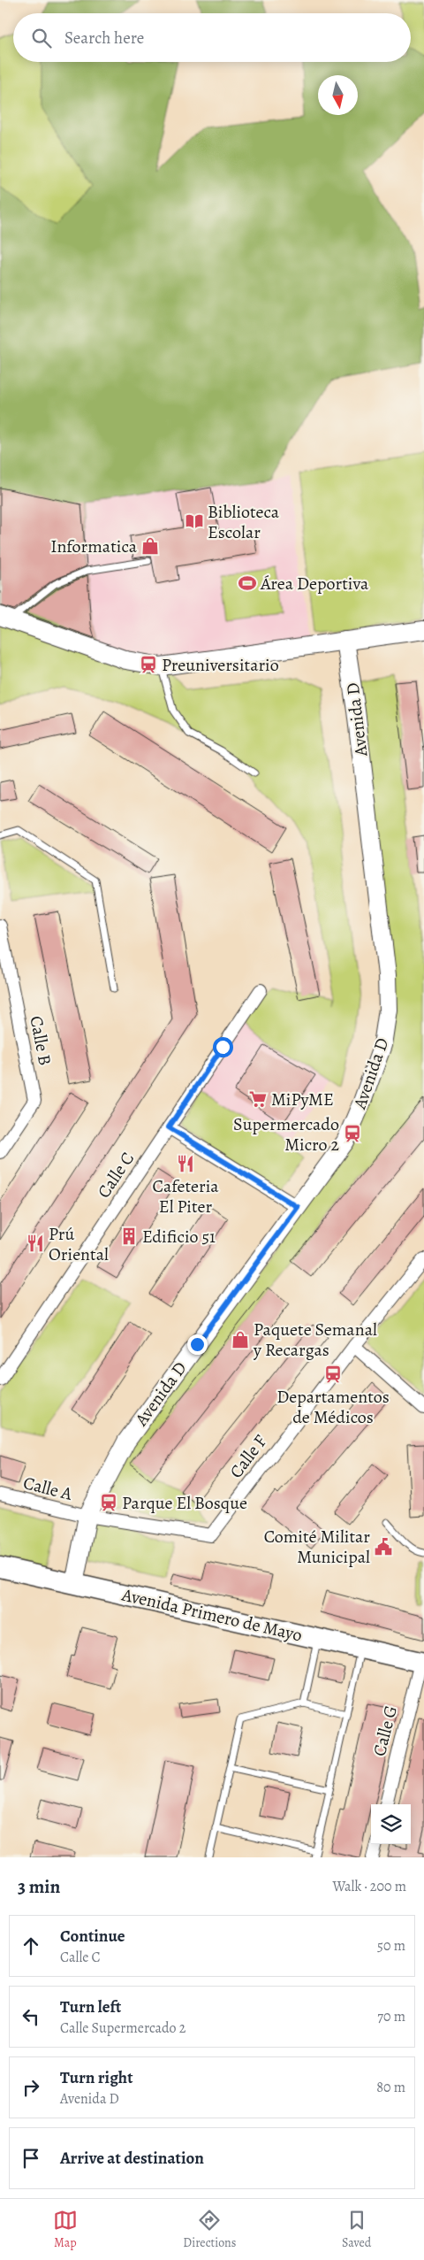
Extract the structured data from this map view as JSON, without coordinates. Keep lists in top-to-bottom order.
{
  "streets": {
    "main road": ["Avenida Primero de Mayo"],
    "street": [
      "Avenida D",
      "Calle B",
      "Calle C",
      "Calle F",
      "Calle A",
      "Calle G"
    ]
  },
  "crossings": [
    ["Avenida D", "Calle F"],
    ["Avenida D", "Calle A"],
    ["Avenida D", "Avenida Primero de Mayo"],
    ["Calle F", "Calle A"],
    ["Avenida Primero de Mayo", "Calle G"]
  ],
  "places": {
    "library": ["Biblioteca Escolar"],
    "shop": ["Informatica", "Paquete Semanal y Recargas"],
    "sports": ["Área Deportiva"],
    "station": [
      "Preuniversitario",
      "Supermercado Micro 2",
      "Departamentos de Médicos",
      "Parque El Bosque"
    ],
    "supermarket": ["MiPyME"],
    "restaurant": ["Cafeteria El Piter", "Prú Oriental"],
    "building": ["Edificio 51"],
    "public building": ["Comité Militar Municipal"]
  },
  "north": "bottom",
  "page": {
    "search": "Search here",
    "heading": ["3 min", "Walk · 200 m"],
    "list": [
      ["Continue", "Calle C", "50 m"],
      ["Turn left", "Calle Supermercado 2", "70 m"],
      ["Turn right", "Avenida D", "80 m"],
      "Arrive at destination"
    ],
    "nav": ["Map", "Directions", "Saved"]
  }
}
